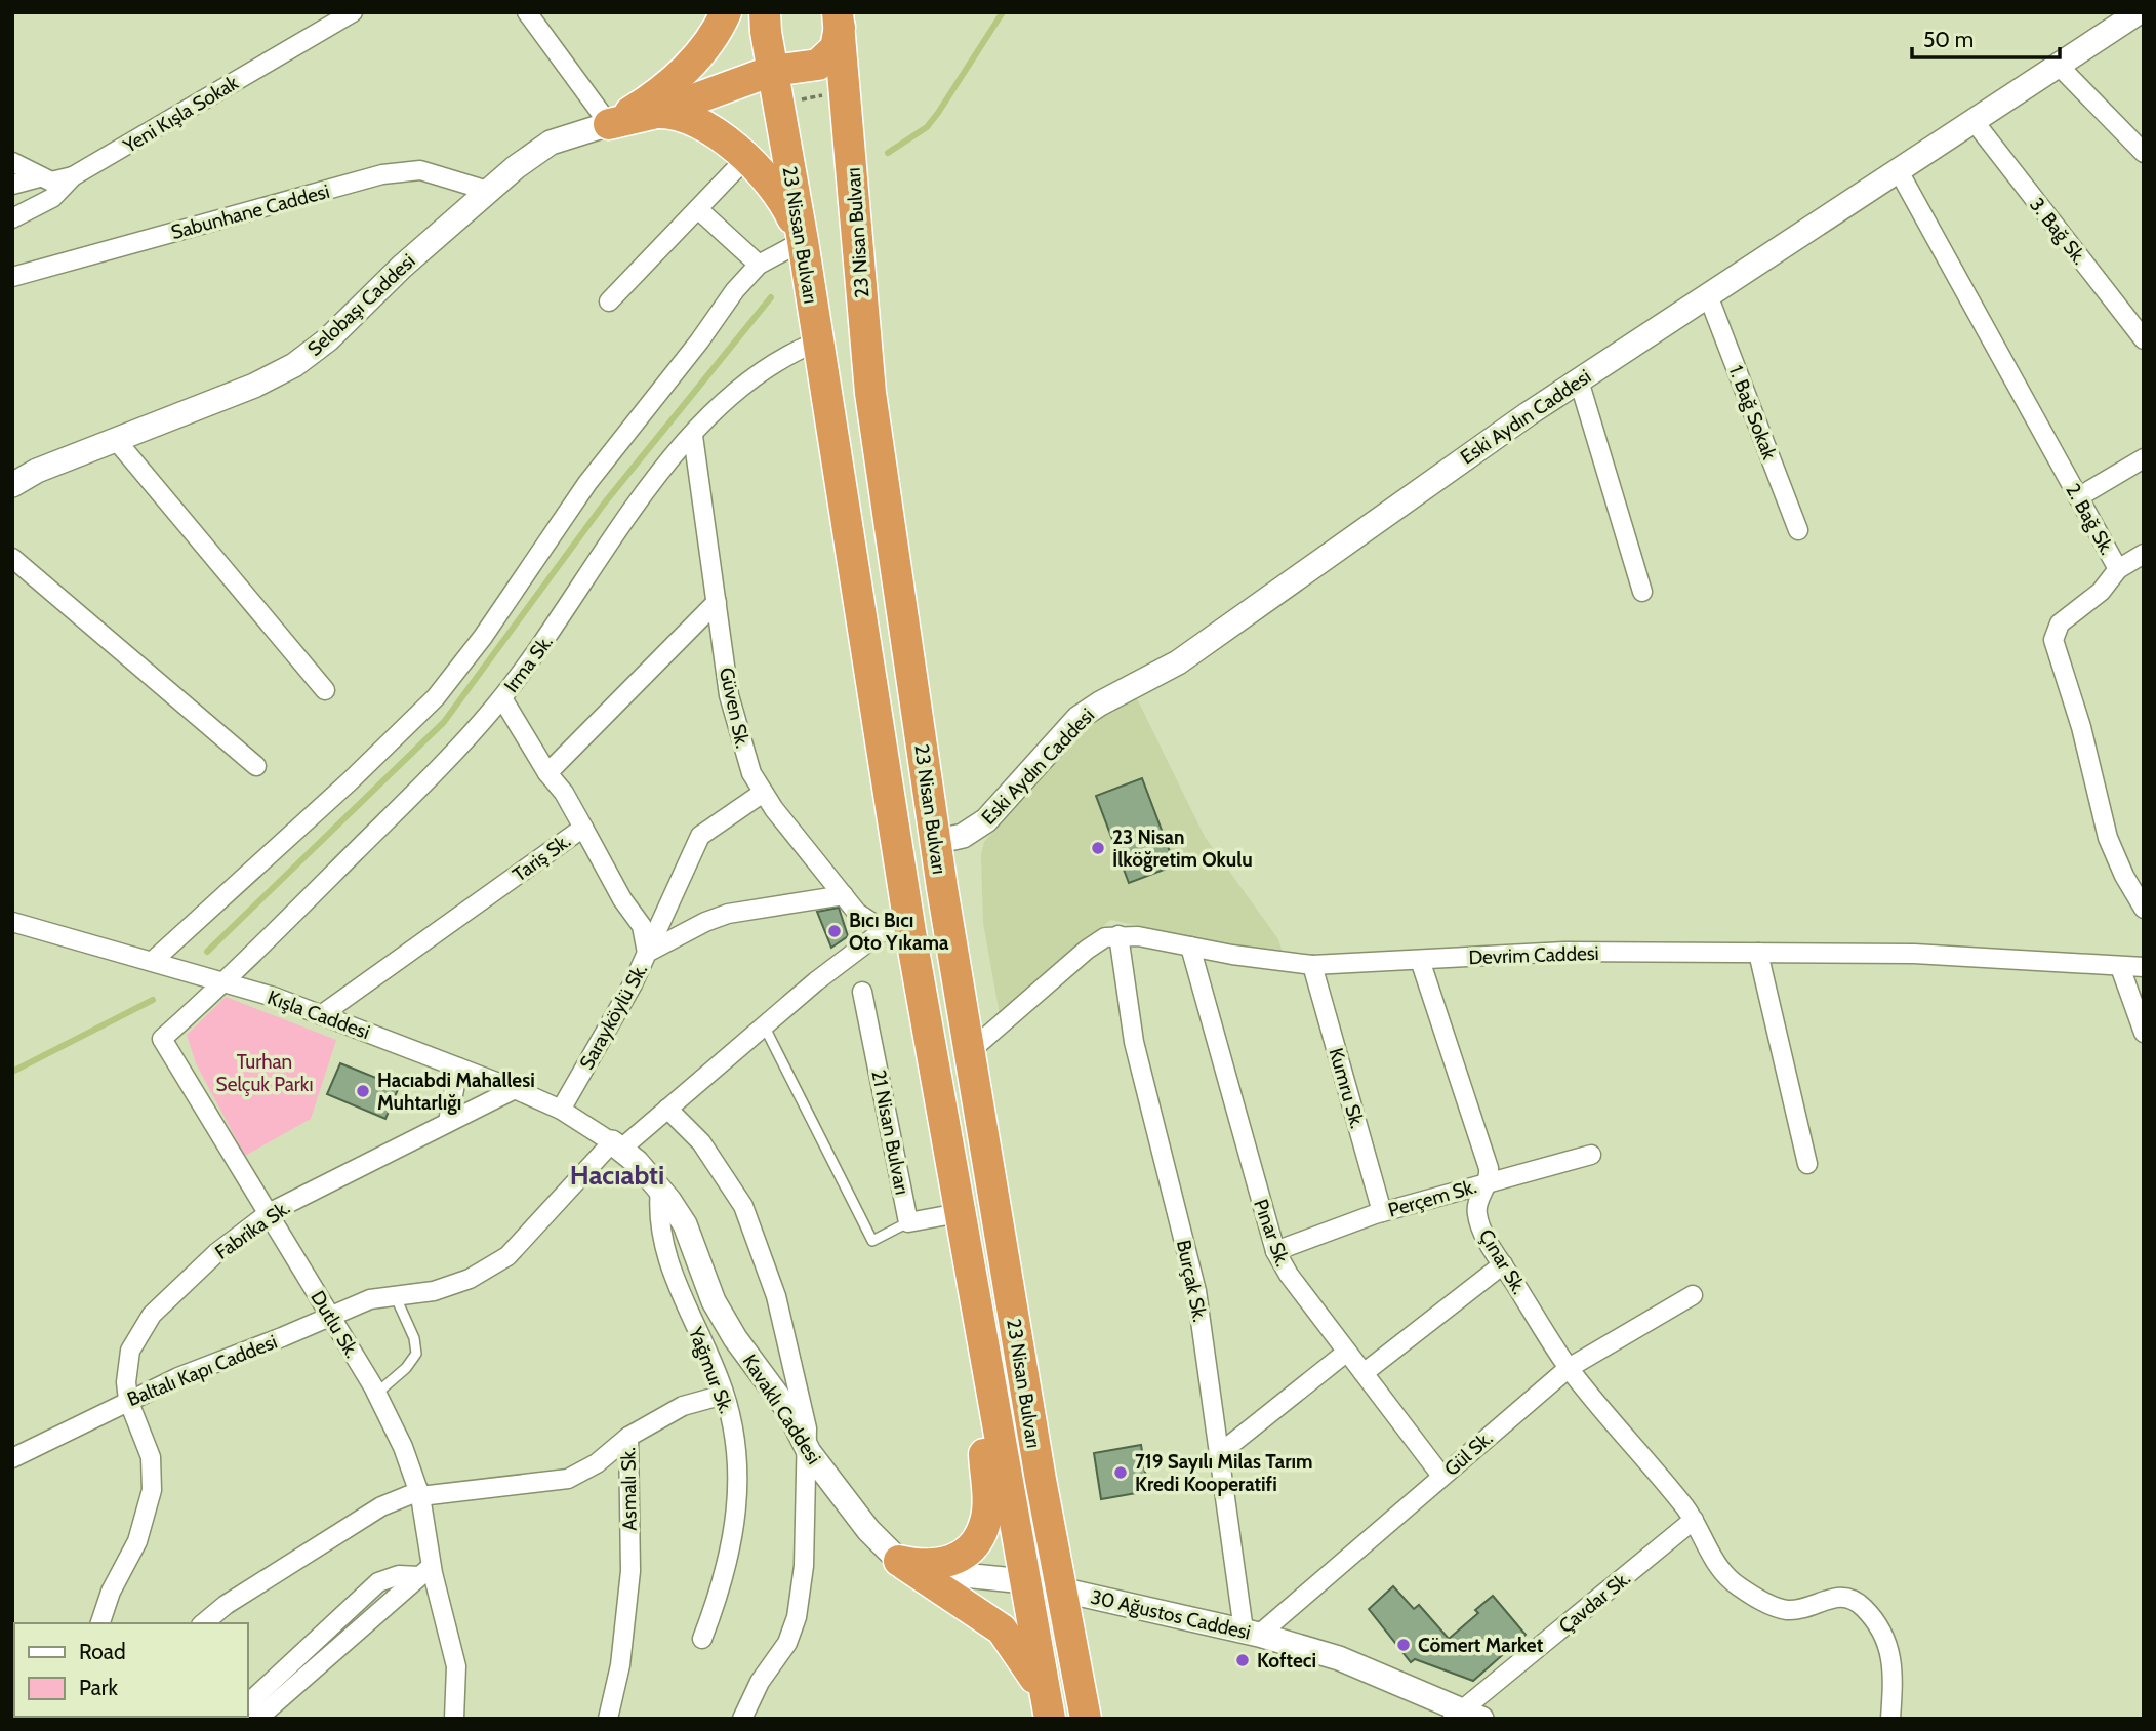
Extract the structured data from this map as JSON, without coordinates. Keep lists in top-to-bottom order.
{
  "streets": {
    "highway": ["23 Nisan Bulvarı", "23 Nissan Bulvarı"],
    "street": [
      "Yeni Kışla Sokak",
      "Sabunhane Caddesi",
      "3. Bağ Sk.",
      "Selobaşı Caddesi",
      "1. Bağ Sokak",
      "Eski Aydın Caddesi",
      "2. Bağ Sk.",
      "Irma Sk.",
      "Güven Sk.",
      "Tariş Sk.",
      "Devrim Caddesi",
      "Kışla Caddesi",
      "Sarayköylü Sk.",
      "Kumru Sk.",
      "21 Nisan Bulvarı",
      "Perçem Sk.",
      "Fabrika Sk.",
      "Pınar Sk.",
      "Çınar Sk.",
      "Burçak Sk.",
      "Dutlu Sk.",
      "Baltalı Kapı Caddesi",
      "Yağmur Sk.",
      "Kavaklı Caddesi",
      "Gül Sk.",
      "Asmalı Sk.",
      "Çavdar Sk.",
      "30 Ağustos Caddesi"
    ]
  },
  "crossings": [
    ["Sabunhane Caddesi", "Selobaşı Caddesi"],
    ["3. Bağ Sk.", "Eski Aydın Caddesi"],
    ["23 Nisan Bulvarı", "23 Nissan Bulvarı"],
    ["23 Nisan Bulvarı", "Eski Aydın Caddesi"],
    ["23 Nisan Bulvarı", "Güven Sk."],
    ["23 Nisan Bulvarı", "21 Nisan Bulvarı"],
    ["23 Nisan Bulvarı", "Kavaklı Caddesi"],
    ["23 Nisan Bulvarı", "30 Ağustos Caddesi"],
    ["23 Nissan Bulvarı", "Irma Sk."],
    ["1. Bağ Sokak", "Eski Aydın Caddesi"],
    ["Eski Aydın Caddesi", "2. Bağ Sk."],
    ["Irma Sk.", "Güven Sk."],
    ["Irma Sk.", "Tariş Sk."],
    ["Irma Sk.", "Kışla Caddesi"],
    ["Irma Sk.", "Dutlu Sk."],
    ["Güven Sk.", "Sarayköylü Sk."],
    ["Tariş Sk.", "Kışla Caddesi"],
    ["Devrim Caddesi", "Kumru Sk."],
    ["Devrim Caddesi", "Pınar Sk."],
    ["Devrim Caddesi", "Burçak Sk."],
    ["Kışla Caddesi", "Sarayköylü Sk."],
    ["Kışla Caddesi", "Fabrika Sk."],
    ["Kışla Caddesi", "Dutlu Sk."],
    ["Kışla Caddesi", "Baltalı Kapı Caddesi"],
    ["Kışla Caddesi", "Kavaklı Caddesi"],
    ["Kumru Sk.", "Perçem Sk."],
    ["Perçem Sk.", "Pınar Sk."],
    ["Perçem Sk.", "Çınar Sk."],
    ["Fabrika Sk.", "Dutlu Sk."],
    ["Fabrika Sk.", "Baltalı Kapı Caddesi"],
    ["Pınar Sk.", "Gül Sk."],
    ["Çınar Sk.", "Gül Sk."],
    ["Çınar Sk.", "Çavdar Sk."],
    ["Burçak Sk.", "Gül Sk."],
    ["Burçak Sk.", "30 Ağustos Caddesi"],
    ["Dutlu Sk.", "Baltalı Kapı Caddesi"],
    ["Dutlu Sk.", "Asmalı Sk."],
    ["Baltalı Kapı Caddesi", "Kavaklı Caddesi"],
    ["Yağmur Sk.", "Kavaklı Caddesi"],
    ["Kavaklı Caddesi", "30 Ağustos Caddesi"],
    ["Gül Sk.", "30 Ağustos Caddesi"],
    ["Çavdar Sk.", "30 Ağustos Caddesi"]
  ],
  "districts": ["Hacıabti"],
  "parks": ["Turhan Selçuk Parkı"],
  "places": [
    "23 Nisan İlköğretim Okulu",
    "Bıcı Bıcı Oto Yıkama",
    "Hacıabdi Mahallesi Muhtarlığı",
    "719 Sayılı Milas Tarım Kredi Kooperatifi",
    "Cömert Market",
    "Kofteci"
  ],
  "legend": ["Road", "Park"],
  "scale_bar": "50 m"
}
